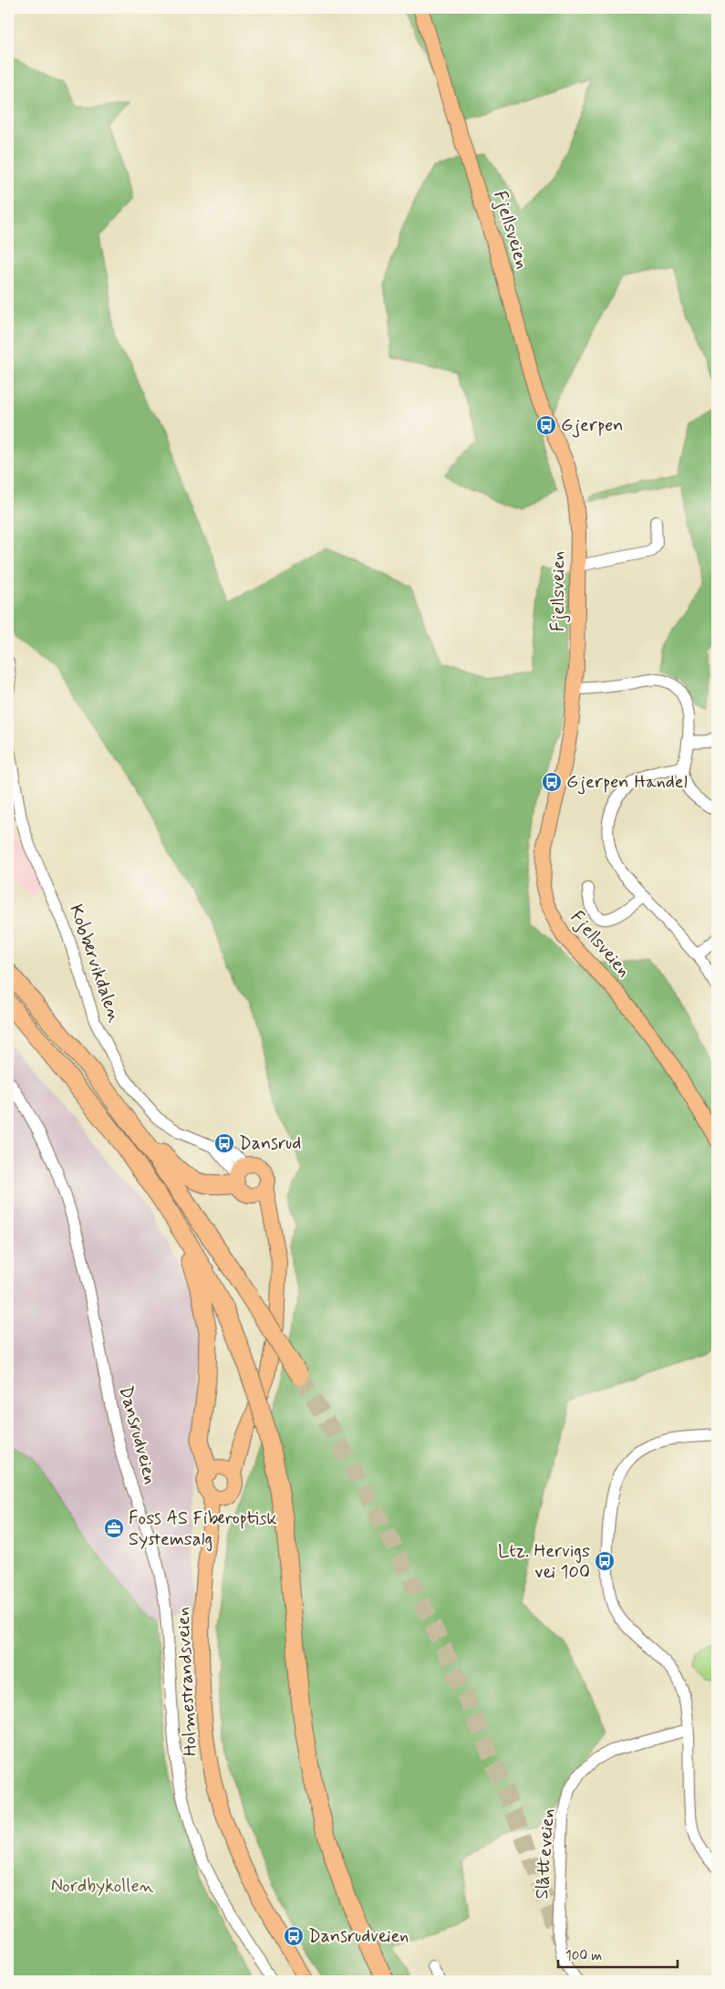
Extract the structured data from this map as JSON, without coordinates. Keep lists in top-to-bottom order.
{
  "streets": {
    "main road": ["Fjellsveien", "Holmestrandsveien"],
    "street": ["Kobbervikdalen", "Dansrudveien", "Slåtteveien"]
  },
  "parks": ["Nordbykollen"],
  "places": {
    "bus stop": [
      "Gjerpen",
      "Gjerpen Handel",
      "Dansrud",
      "Ltz. Hervigs vei 100",
      "Dansrudveien"
    ],
    "office": ["Foss AS Fiberoptisk Systemsalg"]
  },
  "scale_bar": "100 m"
}
